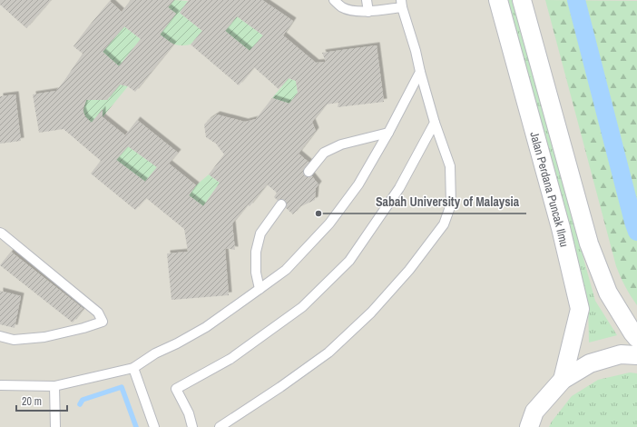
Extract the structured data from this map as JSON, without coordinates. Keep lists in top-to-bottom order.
{
  "streets": {
    "street": ["Jalan Perdana Puncak Ilmu"]
  },
  "places": ["Sabah University of Malaysia"],
  "scale_bar": "20 m"
}
